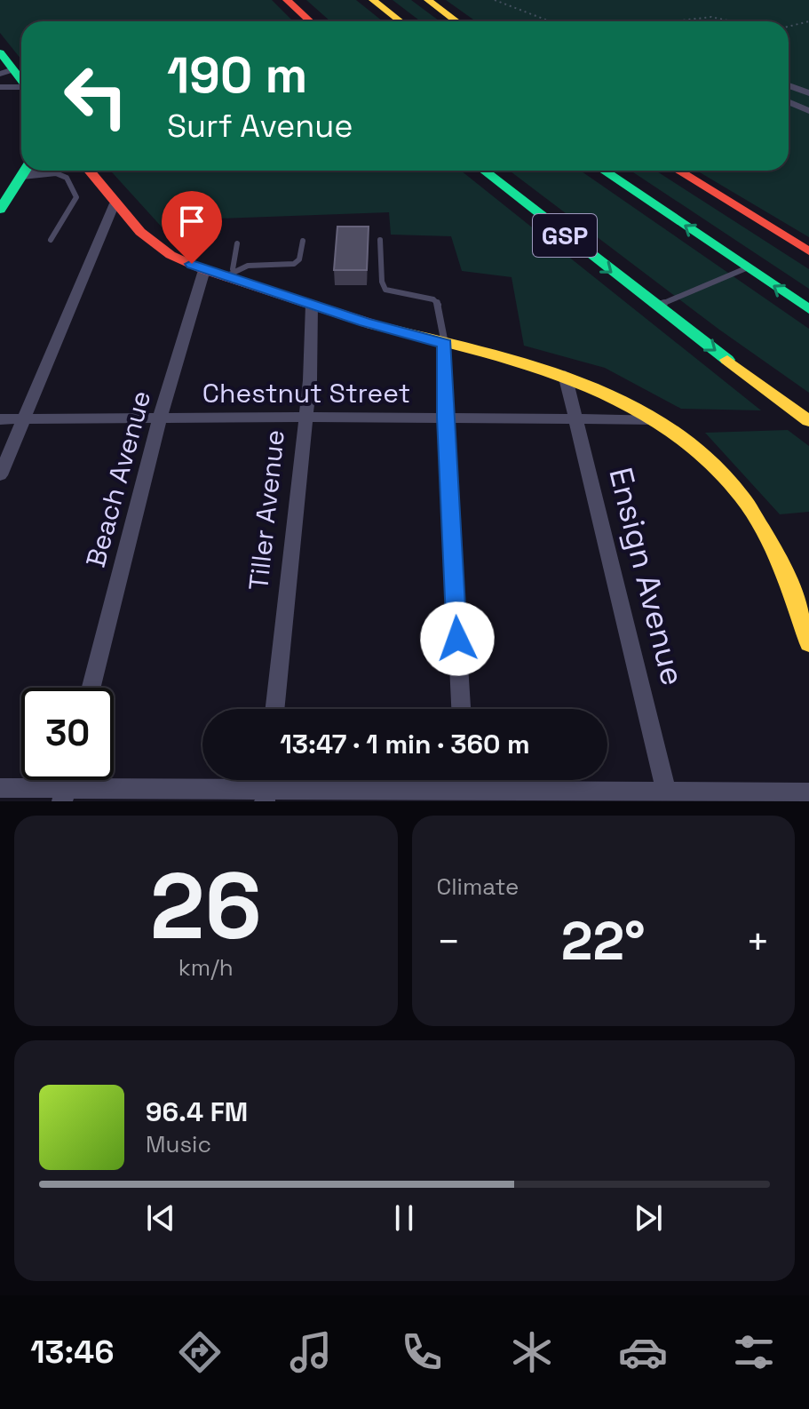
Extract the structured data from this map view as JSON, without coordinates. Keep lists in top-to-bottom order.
{
  "streets": {
    "main road": ["GSP"],
    "street": [
      "Chestnut Street",
      "Beach Avenue",
      "Tiller Avenue",
      "Ensign Avenue"
    ]
  },
  "crossings": [
    ["Chestnut Street", "Beach Avenue"],
    ["Chestnut Street", "Tiller Avenue"],
    ["Chestnut Street", "Ensign Avenue"]
  ],
  "page": {
    "turn": ["190 m", "Surf Avenue"],
    "limit": "30",
    "trip": "13:47 · 1 min · 360 m",
    "tile": [
      ["26", "km/h"],
      "Climate"
    ],
    "heat": ["−", "22°", "+"],
    "song": ["96.4 FM", "Music"],
    "tabs": "13:46"
  }
}
